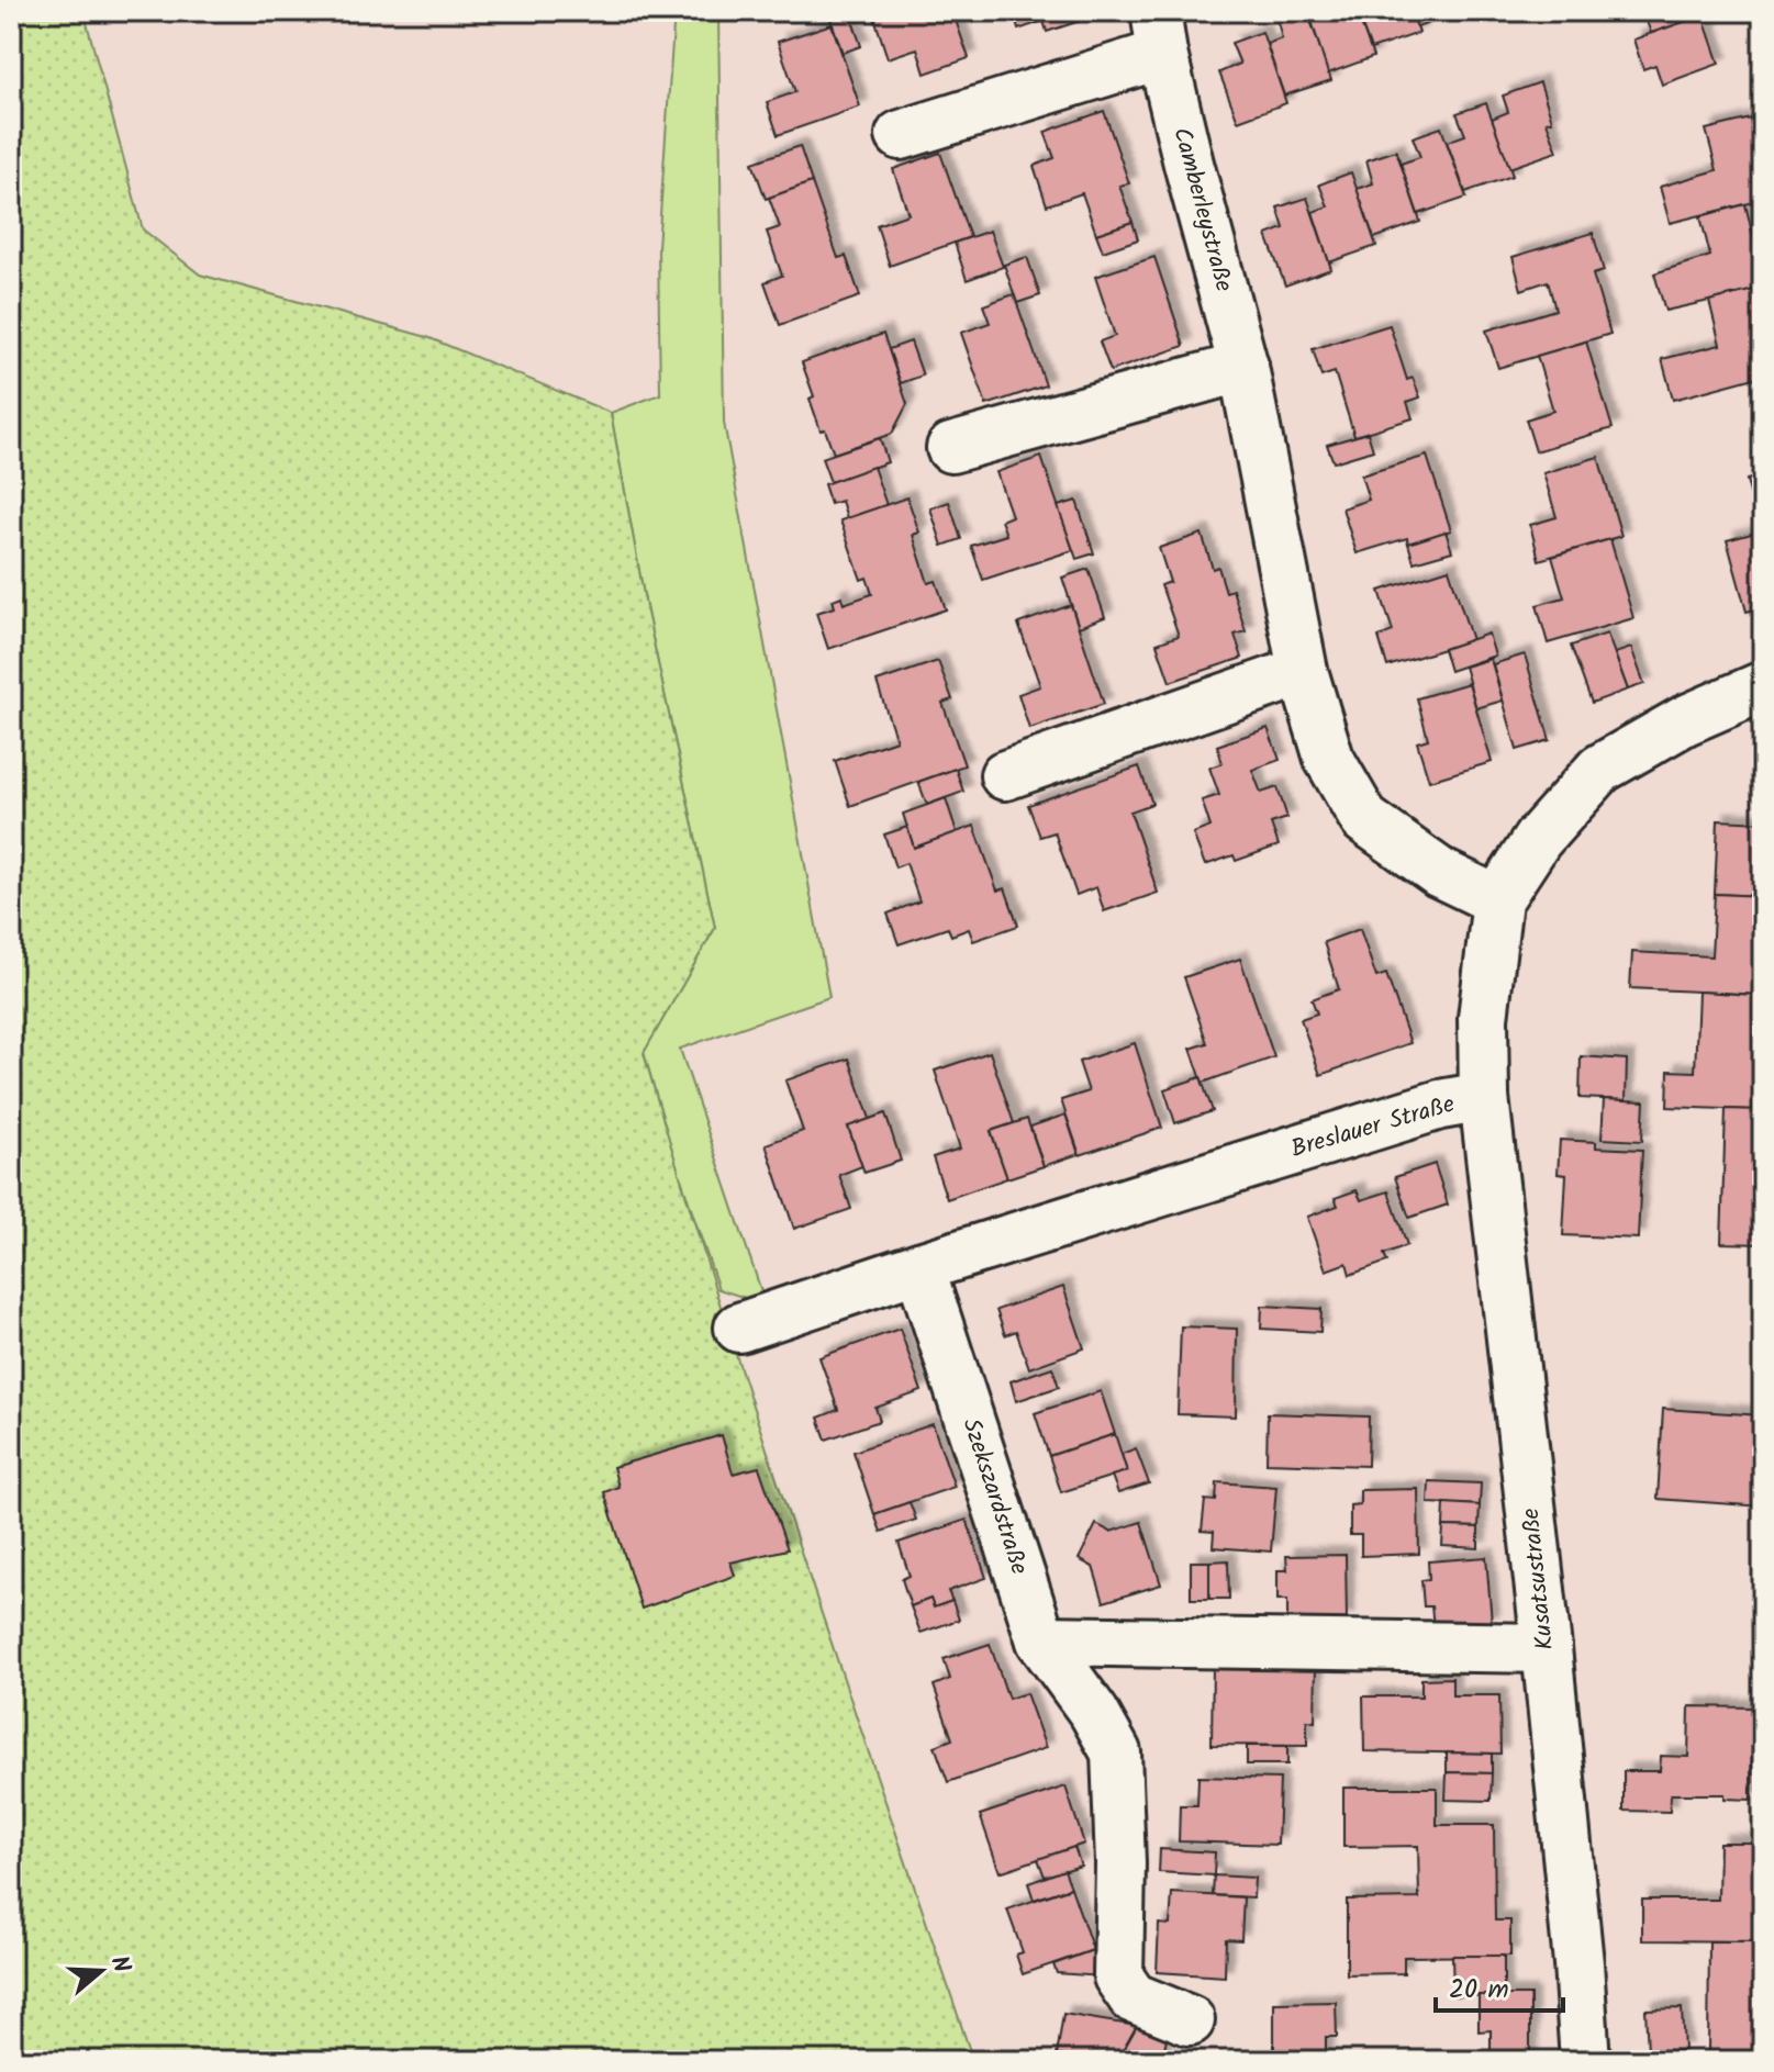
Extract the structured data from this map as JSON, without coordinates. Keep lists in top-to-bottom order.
{
  "streets": {
    "street": [
      "Camberleystraße",
      "Breslauer Straße",
      "Szekszardstraße",
      "Kusatsustraße"
    ]
  },
  "crossings": [
    ["Camberleystraße", "Breslauer Straße"],
    ["Breslauer Straße", "Szekszardstraße"],
    ["Breslauer Straße", "Kusatsustraße"]
  ],
  "scale_bar": "20 m",
  "north": "right"
}
